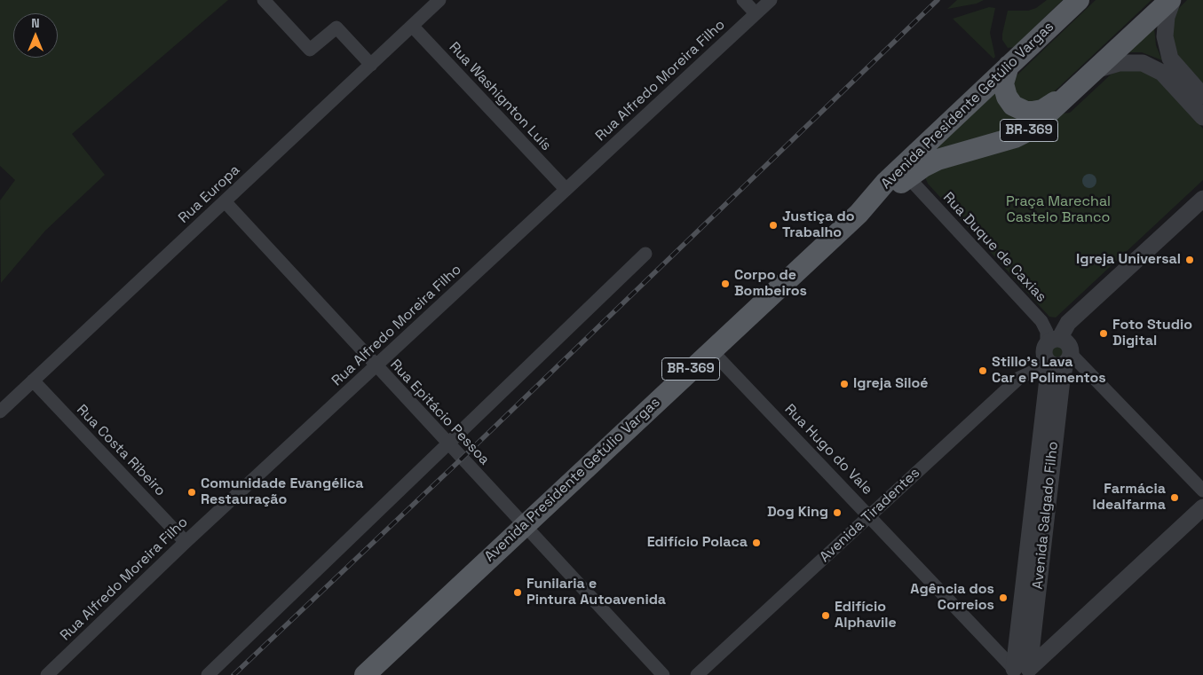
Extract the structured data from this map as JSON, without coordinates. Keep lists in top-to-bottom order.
{
  "streets": {
    "main road": ["Avenida Presidente Getúlio Vargas", "BR-369"],
    "street": [
      "Rua Alfredo Moreira Filho",
      "Rua Washignton Luís",
      "Rua Europa",
      "Rua Duque de Caxias",
      "Rua Epitácio Pessoa",
      "Rua Hugo do Vale",
      "Rua Costa Ribeiro",
      "Avenida Tiradentes",
      "Avenida Salgado Filho"
    ]
  },
  "crossings": [
    ["Rua Alfredo Moreira Filho", "Rua Washignton Luís"],
    ["Rua Alfredo Moreira Filho", "Rua Epitácio Pessoa"],
    ["Rua Alfredo Moreira Filho", "Rua Costa Ribeiro"],
    ["Rua Washignton Luís", "Rua Europa"],
    ["Avenida Presidente Getúlio Vargas", "Rua Duque de Caxias"],
    ["Avenida Presidente Getúlio Vargas", "Rua Epitácio Pessoa"],
    ["Avenida Presidente Getúlio Vargas", "Rua Hugo do Vale"],
    ["Rua Europa", "Rua Epitácio Pessoa"],
    ["Rua Europa", "Rua Costa Ribeiro"],
    ["Rua Duque de Caxias", "Avenida Salgado Filho"],
    ["Rua Hugo do Vale", "Avenida Tiradentes"],
    ["Rua Hugo do Vale", "Avenida Salgado Filho"],
    ["Avenida Tiradentes", "Avenida Salgado Filho"]
  ],
  "parks": ["Praça Marechal Castelo Branco"],
  "places": [
    "Justiça do Trabalho",
    "Igreja Universal",
    "Corpo de Bombeiros",
    "Foto Studio Digital",
    "Stillo's Lava Car e Polimentos",
    "Igreja Siloé",
    "Comunidade Evangélica Restauração",
    "Farmácia Idealfarma",
    "Dog King",
    "Edifício Polaca",
    "Funilaria e Pintura Autoavenida",
    "Agência dos Correios",
    "Edifício Alphavile"
  ],
  "north": "top"
}
